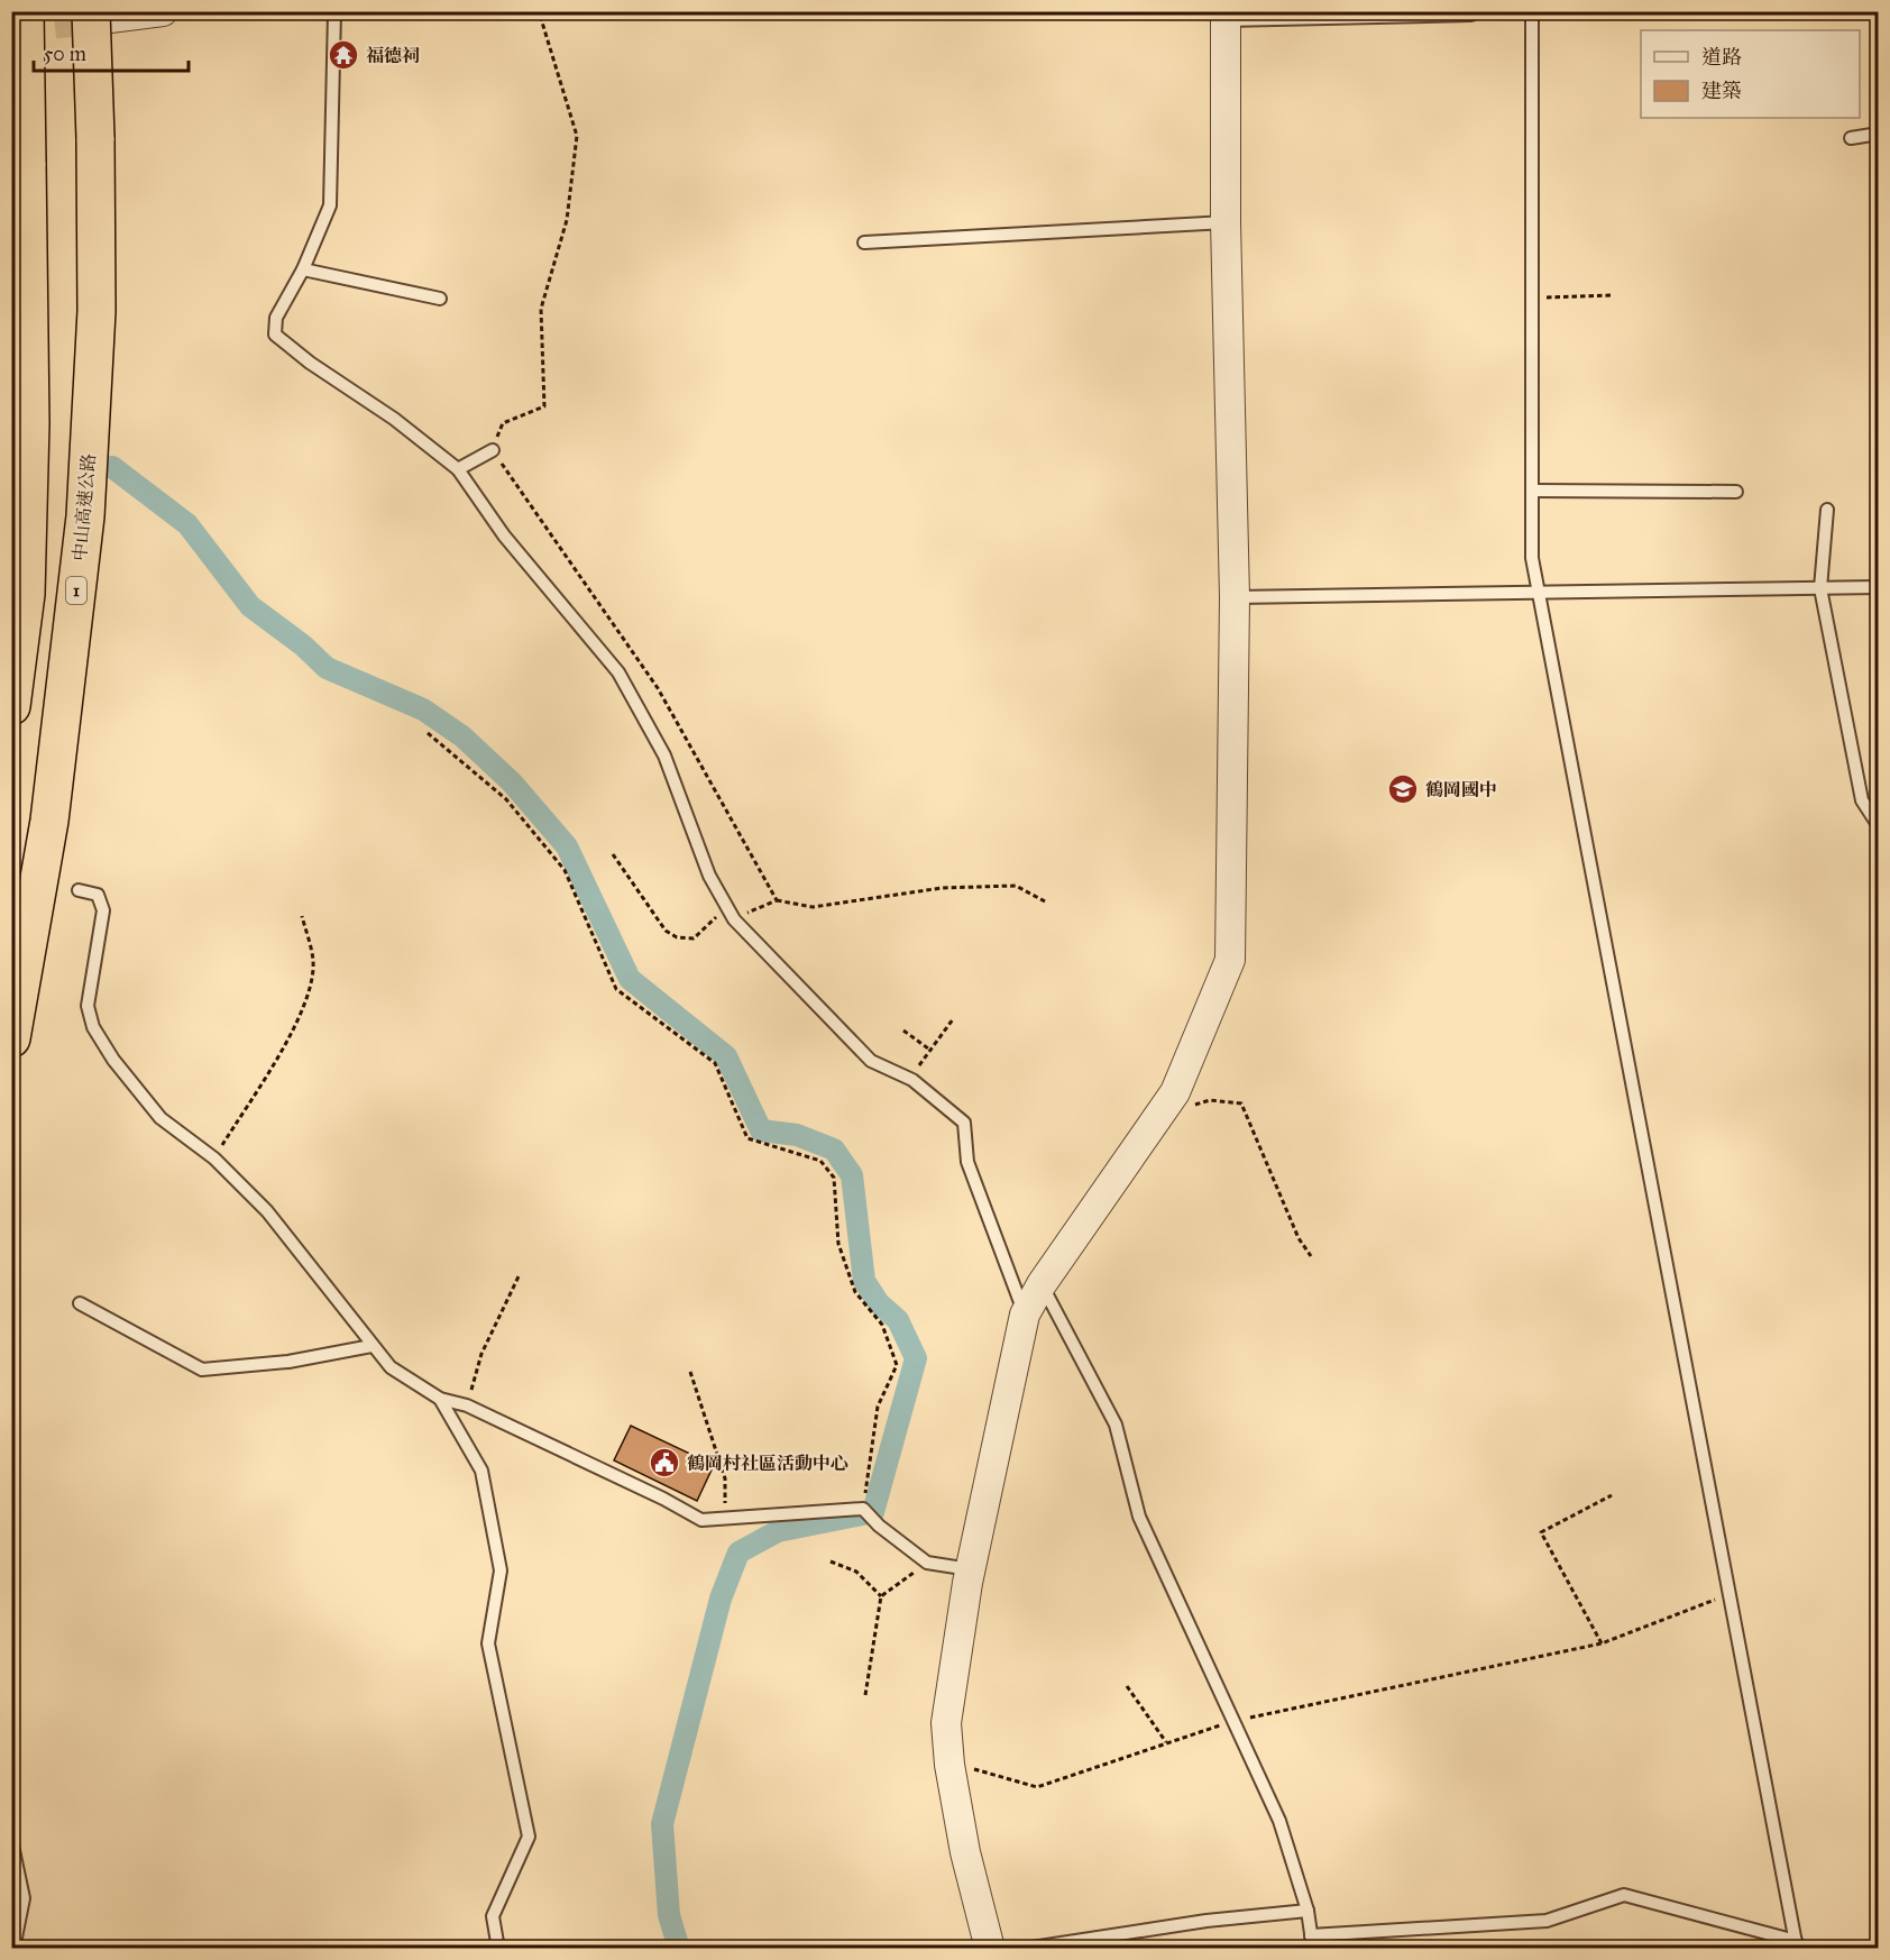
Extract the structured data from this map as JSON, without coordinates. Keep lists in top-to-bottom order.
{
  "streets": {
    "highway": ["中山高速公路", "1"]
  },
  "places": {
    "temple": ["福德祠"],
    "school or university": ["鶴岡國中"],
    "public building": ["鶴岡村社區活動中心"]
  },
  "legend": ["道路", "建築"],
  "scale_bar": "50 m"
}
